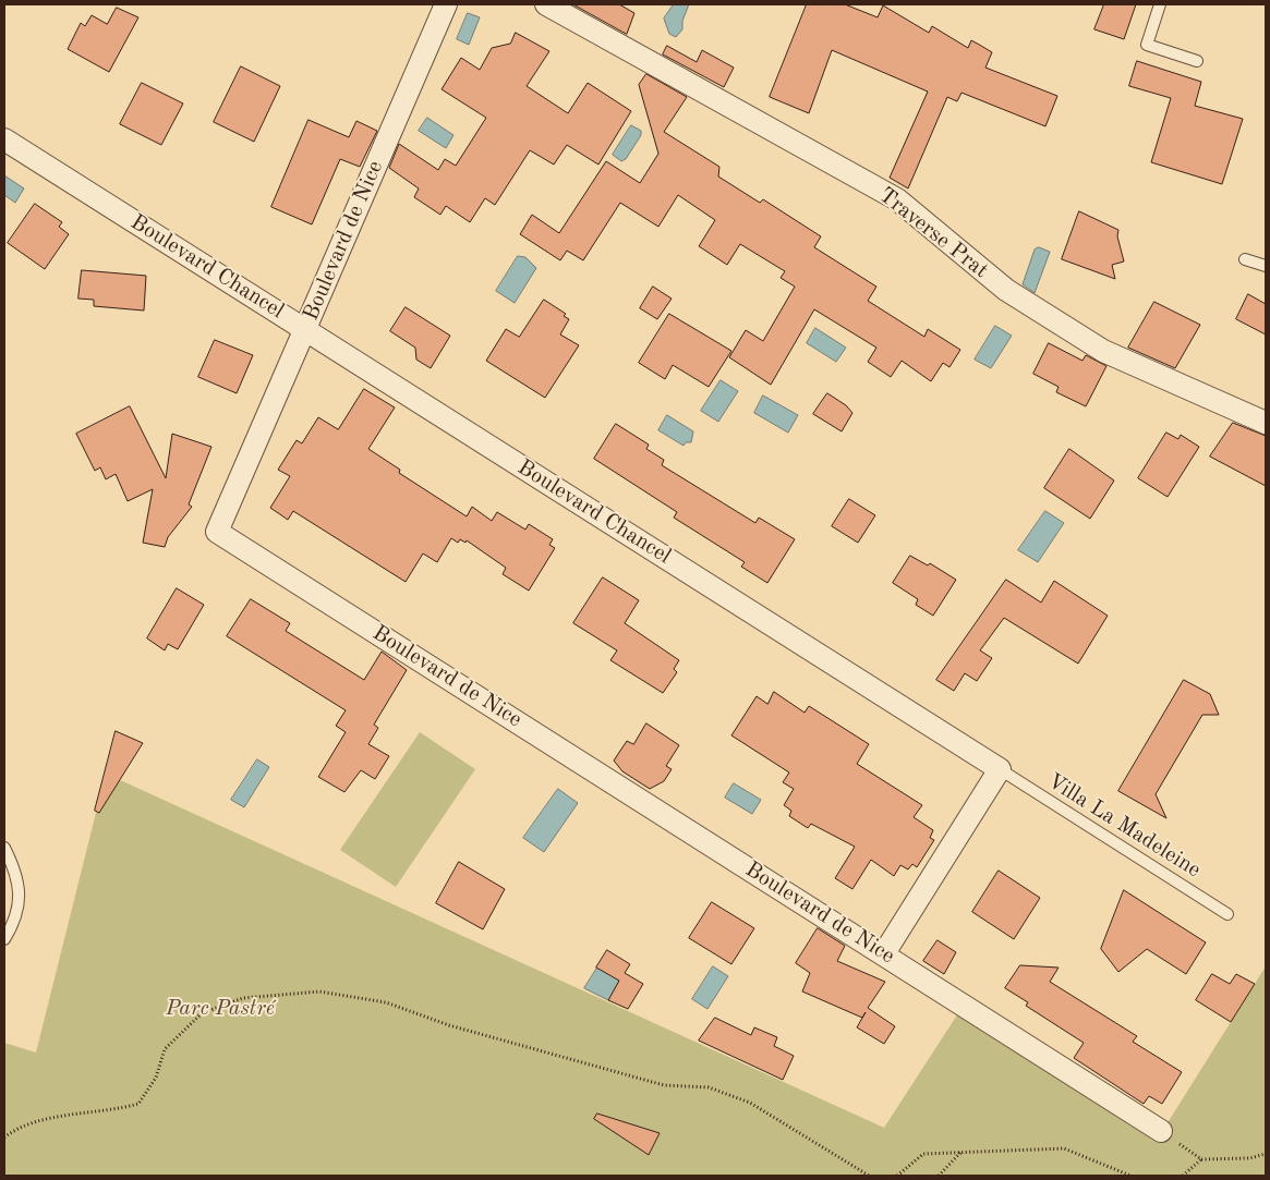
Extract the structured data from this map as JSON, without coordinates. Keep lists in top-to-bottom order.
{
  "streets": {
    "street": ["Traverse Prat", "Boulevard de Nice", "Boulevard Chancel"],
    "lane": ["Villa La Madeleine"]
  },
  "crossings": [
    ["Boulevard de Nice", "Boulevard Chancel"],
    ["Boulevard Chancel", "Villa La Madeleine"]
  ],
  "parks": ["Parc Pastré"]
}
